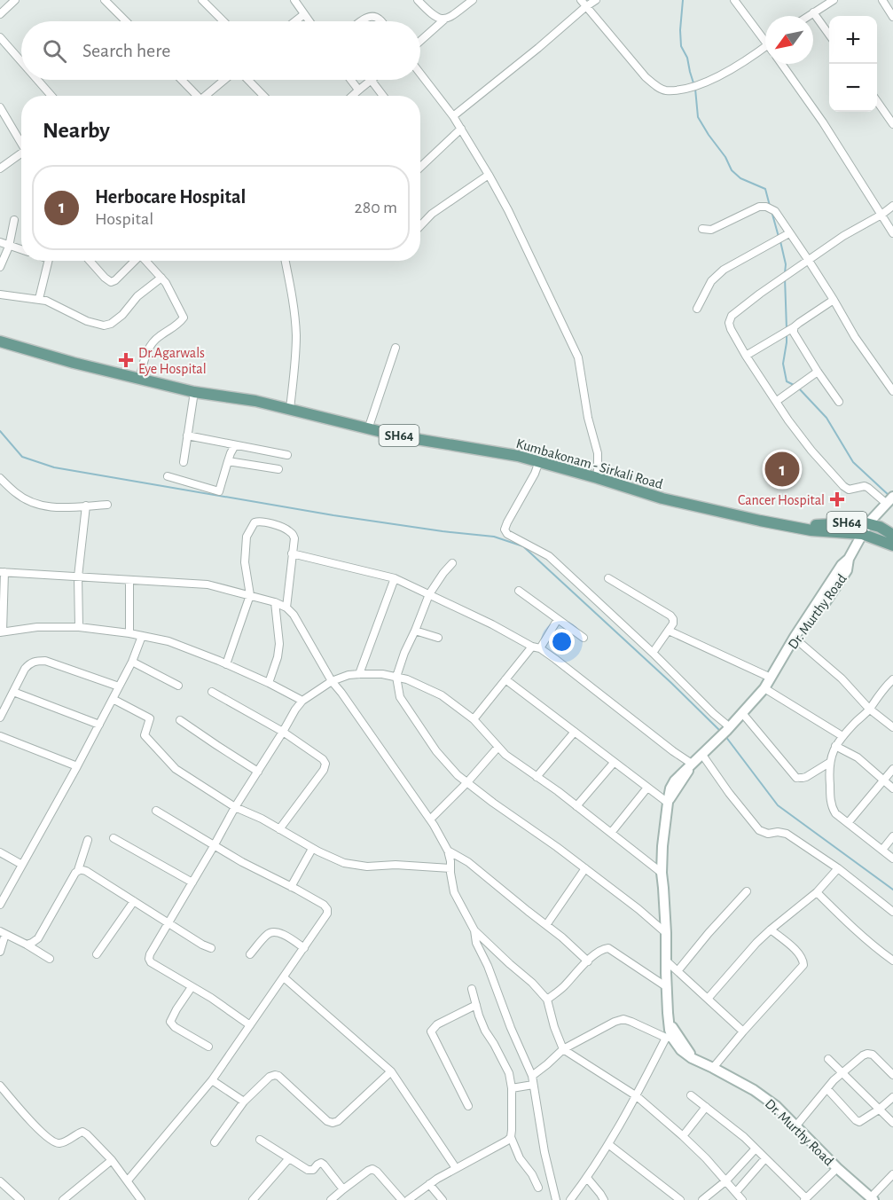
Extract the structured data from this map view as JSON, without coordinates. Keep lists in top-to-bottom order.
{
  "streets": {
    "main road": ["SH64", "Kumbakonam - Sirkali Road", "Dr. Murthy Road"]
  },
  "crossings": [
    ["Kumbakonam - Sirkali Road", "Dr. Murthy Road"]
  ],
  "places": {
    "health": ["Dr.Agarwals Eye Hospital", "Cancer Hospital"]
  },
  "north": "bottom left",
  "page": {
    "map_buttons": ["+", "−"],
    "search": "Search here",
    "heading": "Nearby",
    "list": [
      {
        "mark": "1",
        "name": "Herbocare Hospital",
        "note": "Hospital",
        "value": "280 m"
      }
    ],
    "pins": "1"
  }
}
